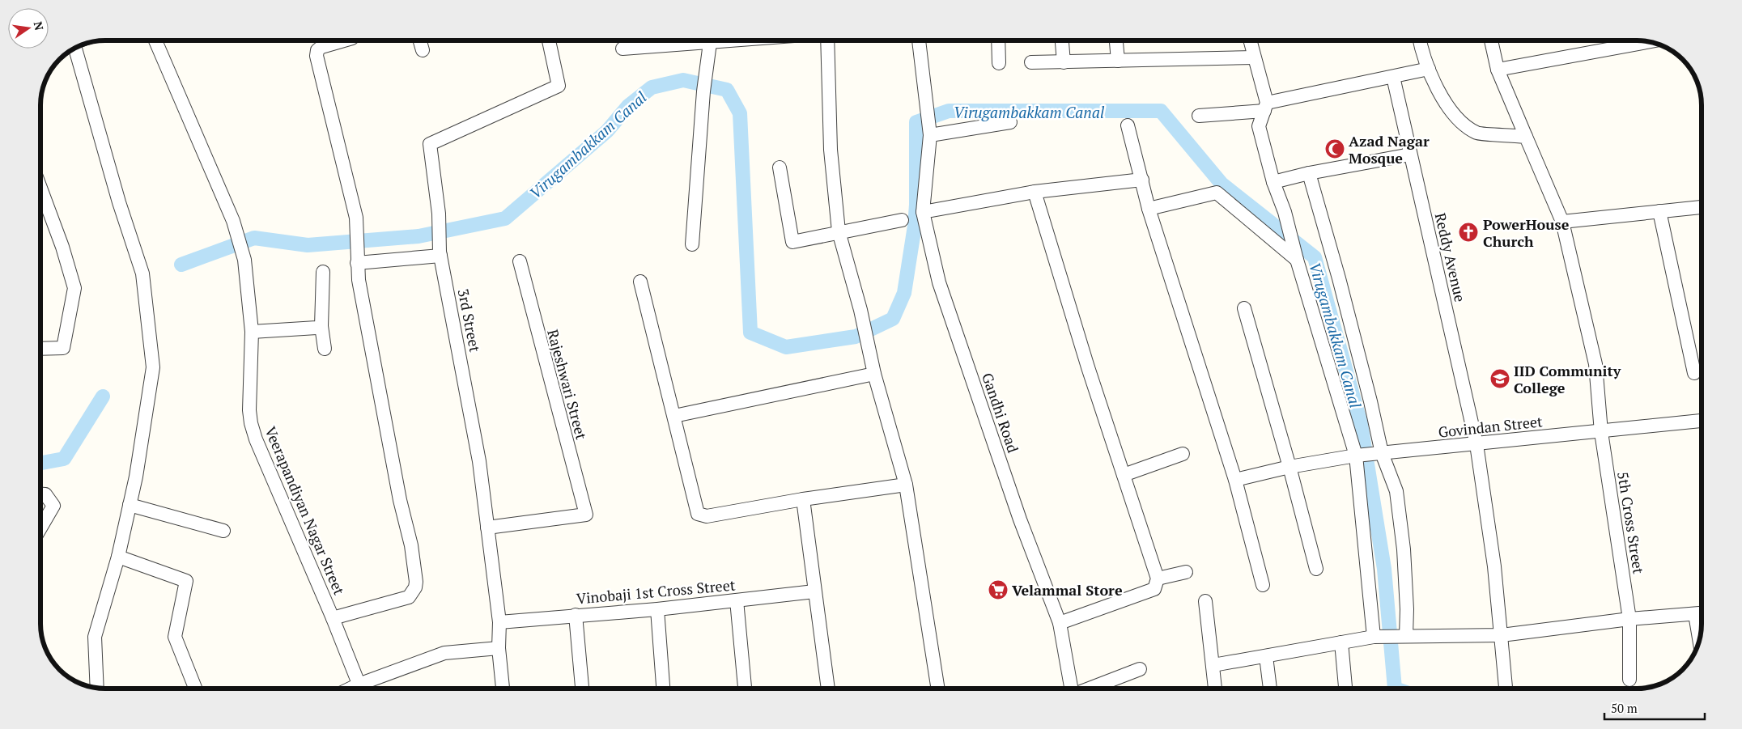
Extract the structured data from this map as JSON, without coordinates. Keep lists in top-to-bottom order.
{
  "streets": {
    "street": [
      "Reddy Avenue",
      "3rd Street",
      "Rajeshwari Street",
      "Gandhi Road",
      "Govindan Street",
      "Veerapandiyan Nagar Street",
      "5th Cross Street",
      "Vinobaji 1st Cross Street"
    ]
  },
  "crossings": [
    ["Reddy Avenue", "Govindan Street"],
    ["3rd Street", "Rajeshwari Street"],
    ["3rd Street", "Vinobaji 1st Cross Street"],
    ["Govindan Street", "5th Cross Street"]
  ],
  "water": ["Virugambakkam Canal"],
  "places": {
    "mosque": ["Azad Nagar Mosque"],
    "church": ["PowerHouse Church"],
    "school or university": ["IID Community College"],
    "supermarket": ["Velammal Store"]
  },
  "scale_bar": "50 m",
  "north": "right"
}
